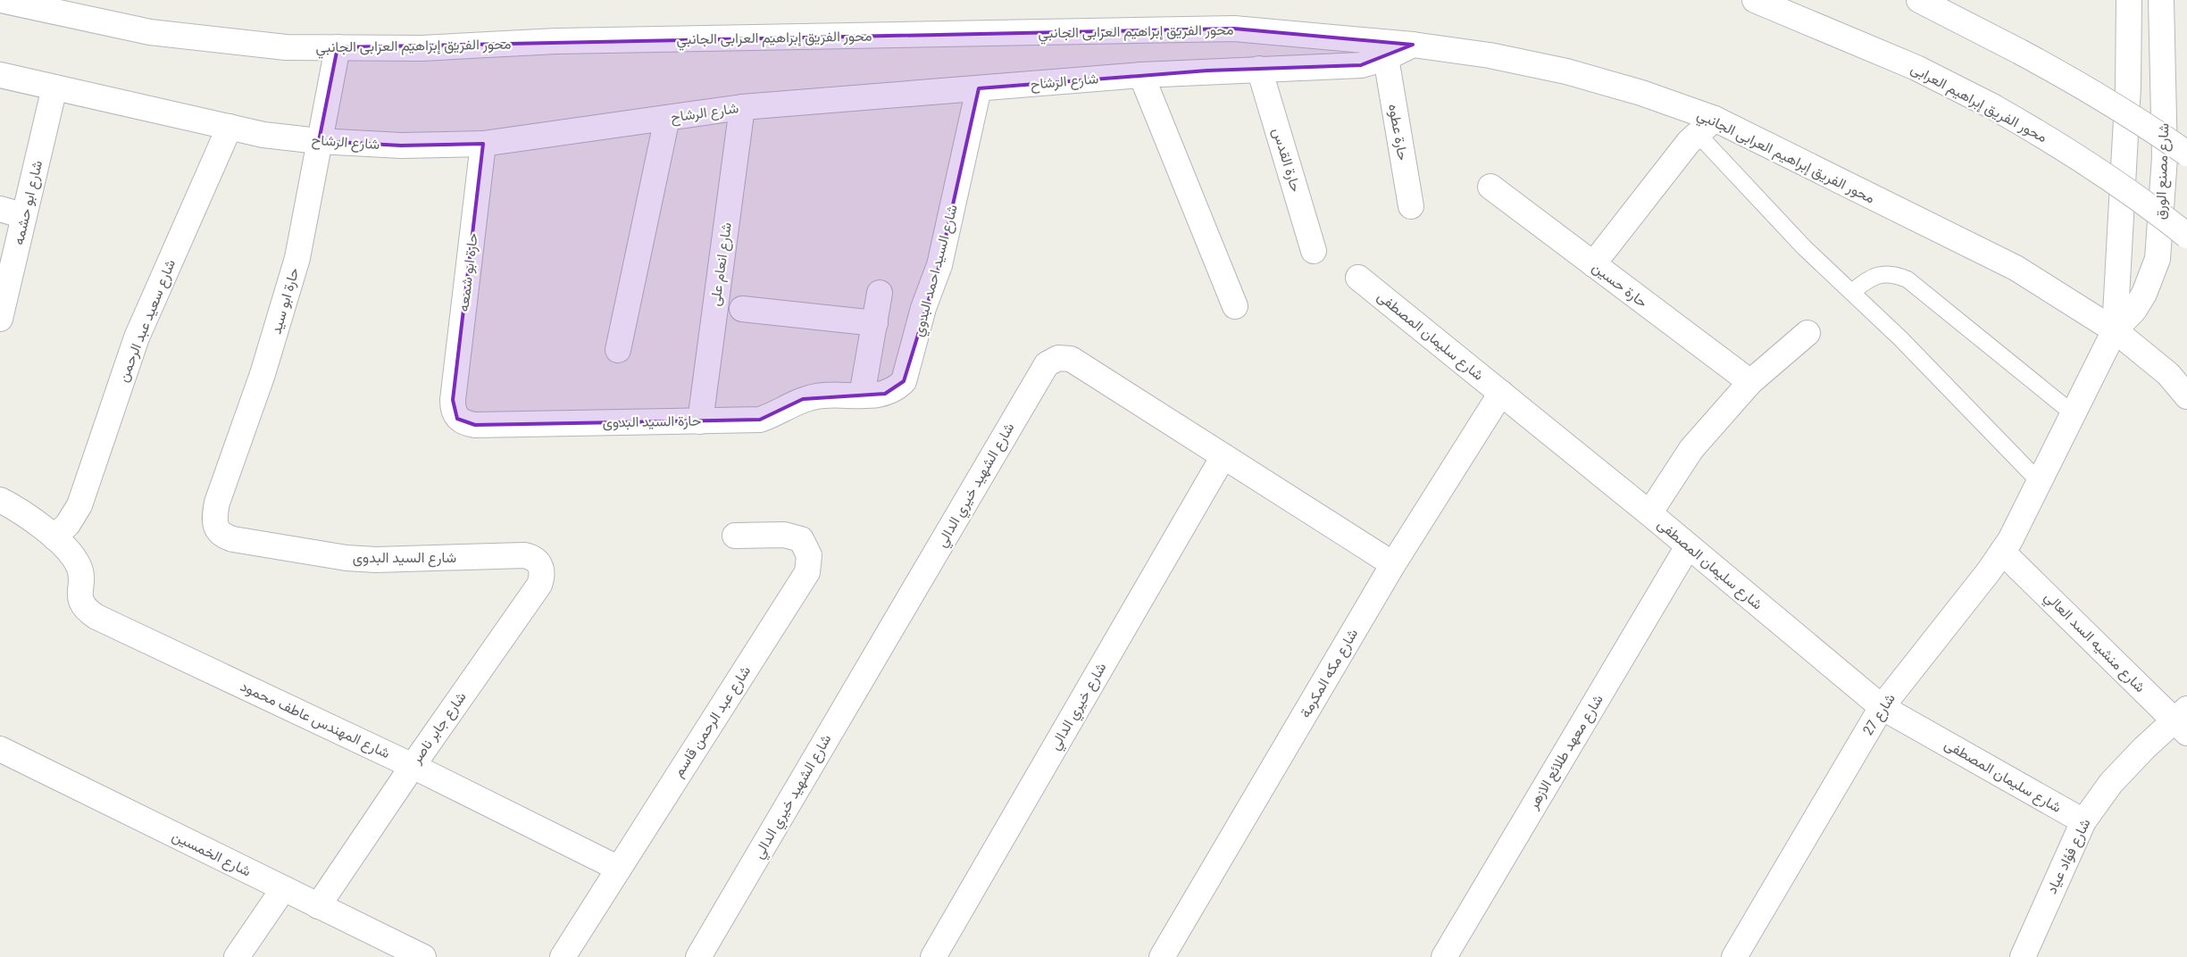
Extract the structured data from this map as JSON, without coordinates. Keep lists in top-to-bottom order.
{
  "streets": {
    "street": [
      "محور الفريق إبراهيم العرابى الجانبي",
      "شارع الرشاح",
      "محور الفريق إبراهيم العرابى",
      "حارة عطوه",
      "حارة القدس",
      "شارع مصنع الورق",
      "شارع ابو حشمه",
      "شارع انعام على",
      "شارع السيد احمد البدوي",
      "حارة ابو شمعه",
      "حارة حسين",
      "حارة ابو سيد",
      "شارع سعيد عبد الرحمن",
      "شارع سليمان المصطفى",
      "حارة السيد البدوى",
      "شارع الشهيد خيري الدالي",
      "شارع السيد البدوى",
      "شارع منشيه السد العالي",
      "شارع مكه المكرمة",
      "شارع خيري الدالي",
      "شارع 27",
      "شارع المهندس عاطف محمود",
      "شارع عبد الرحمن قاسم",
      "شارع جابر ناصر",
      "شارع معهد طلائع الازهر",
      "شارع الخمسين",
      "شارع فؤاد عياد"
    ]
  },
  "crossings": [
    ["محور الفريق إبراهيم العرابى الجانبي", "شارع الرشاح"],
    ["محور الفريق إبراهيم العرابى الجانبي", "شارع مصنع الورق"],
    ["محور الفريق إبراهيم العرابى الجانبي", "حارة ابو سيد"],
    ["شارع الرشاح", "حارة عطوه"],
    ["شارع الرشاح", "حارة القدس"],
    ["شارع الرشاح", "شارع ابو حشمه"],
    ["شارع الرشاح", "شارع انعام على"],
    ["شارع الرشاح", "شارع السيد احمد البدوي"],
    ["شارع الرشاح", "حارة ابو شمعه"],
    ["شارع الرشاح", "حارة ابو سيد"],
    ["شارع الرشاح", "شارع سعيد عبد الرحمن"],
    ["شارع مصنع الورق", "شارع 27"],
    ["شارع انعام على", "حارة السيد البدوى"],
    ["شارع السيد احمد البدوي", "حارة السيد البدوى"],
    ["حارة ابو شمعه", "حارة السيد البدوى"],
    ["حارة ابو سيد", "شارع السيد البدوى"],
    ["شارع سعيد عبد الرحمن", "شارع المهندس عاطف محمود"],
    ["شارع سليمان المصطفى", "شارع مكه المكرمة"],
    ["شارع سليمان المصطفى", "شارع 27"],
    ["شارع سليمان المصطفى", "شارع معهد طلائع الازهر"],
    ["شارع سليمان المصطفى", "شارع فؤاد عياد"],
    ["شارع الشهيد خيري الدالي", "شارع مكه المكرمة"],
    ["شارع الشهيد خيري الدالي", "شارع خيري الدالي"],
    ["شارع السيد البدوى", "شارع جابر ناصر"],
    ["شارع منشيه السد العالي", "شارع 27"],
    ["شارع منشيه السد العالي", "شارع فؤاد عياد"],
    ["شارع المهندس عاطف محمود", "شارع عبد الرحمن قاسم"],
    ["شارع المهندس عاطف محمود", "شارع جابر ناصر"],
    ["شارع جابر ناصر", "شارع الخمسين"]
  ]
}
